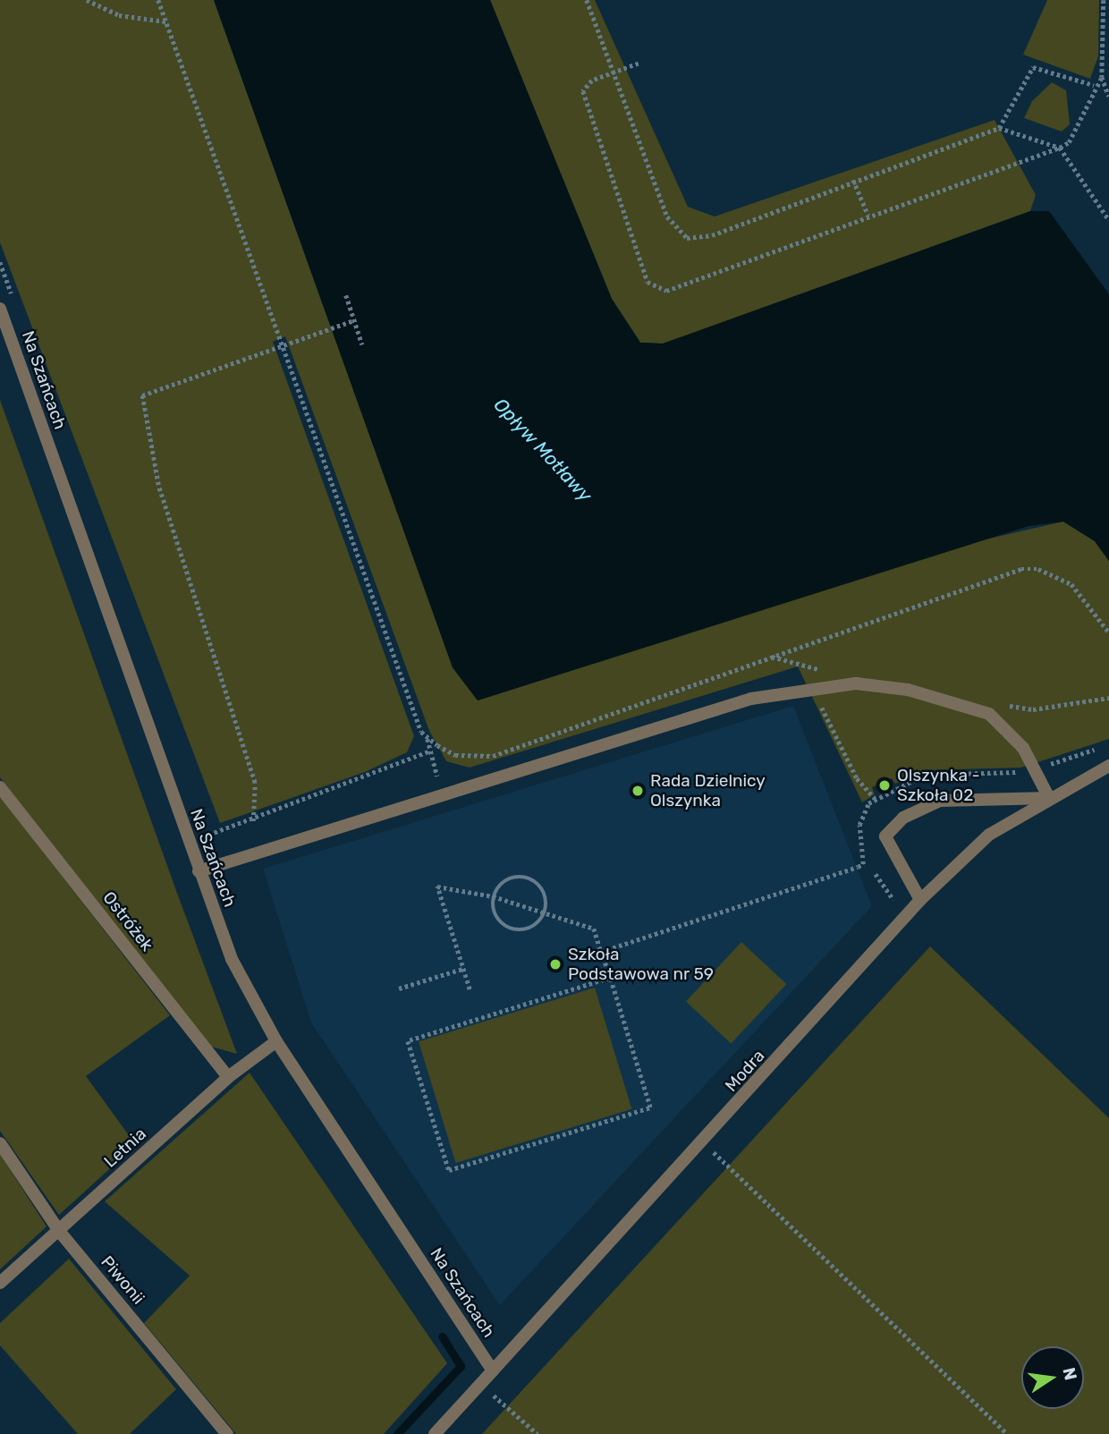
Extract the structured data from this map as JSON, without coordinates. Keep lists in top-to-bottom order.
{
  "streets": {
    "street": [
      "Na Szańcach",
      "Ostróżek",
      "Modra",
      "Letnia",
      "Piwonii"
    ]
  },
  "crossings": [
    ["Na Szańcach", "Modra"],
    ["Na Szańcach", "Letnia"],
    ["Ostróżek", "Letnia"],
    ["Letnia", "Piwonii"]
  ],
  "water": ["Opływ Motławy"],
  "places": ["Olszynka - Szkoła 02", "Rada Dzielnicy Olszynka", "Szkoła Podstawowa nr 59"],
  "north": "right"
}
